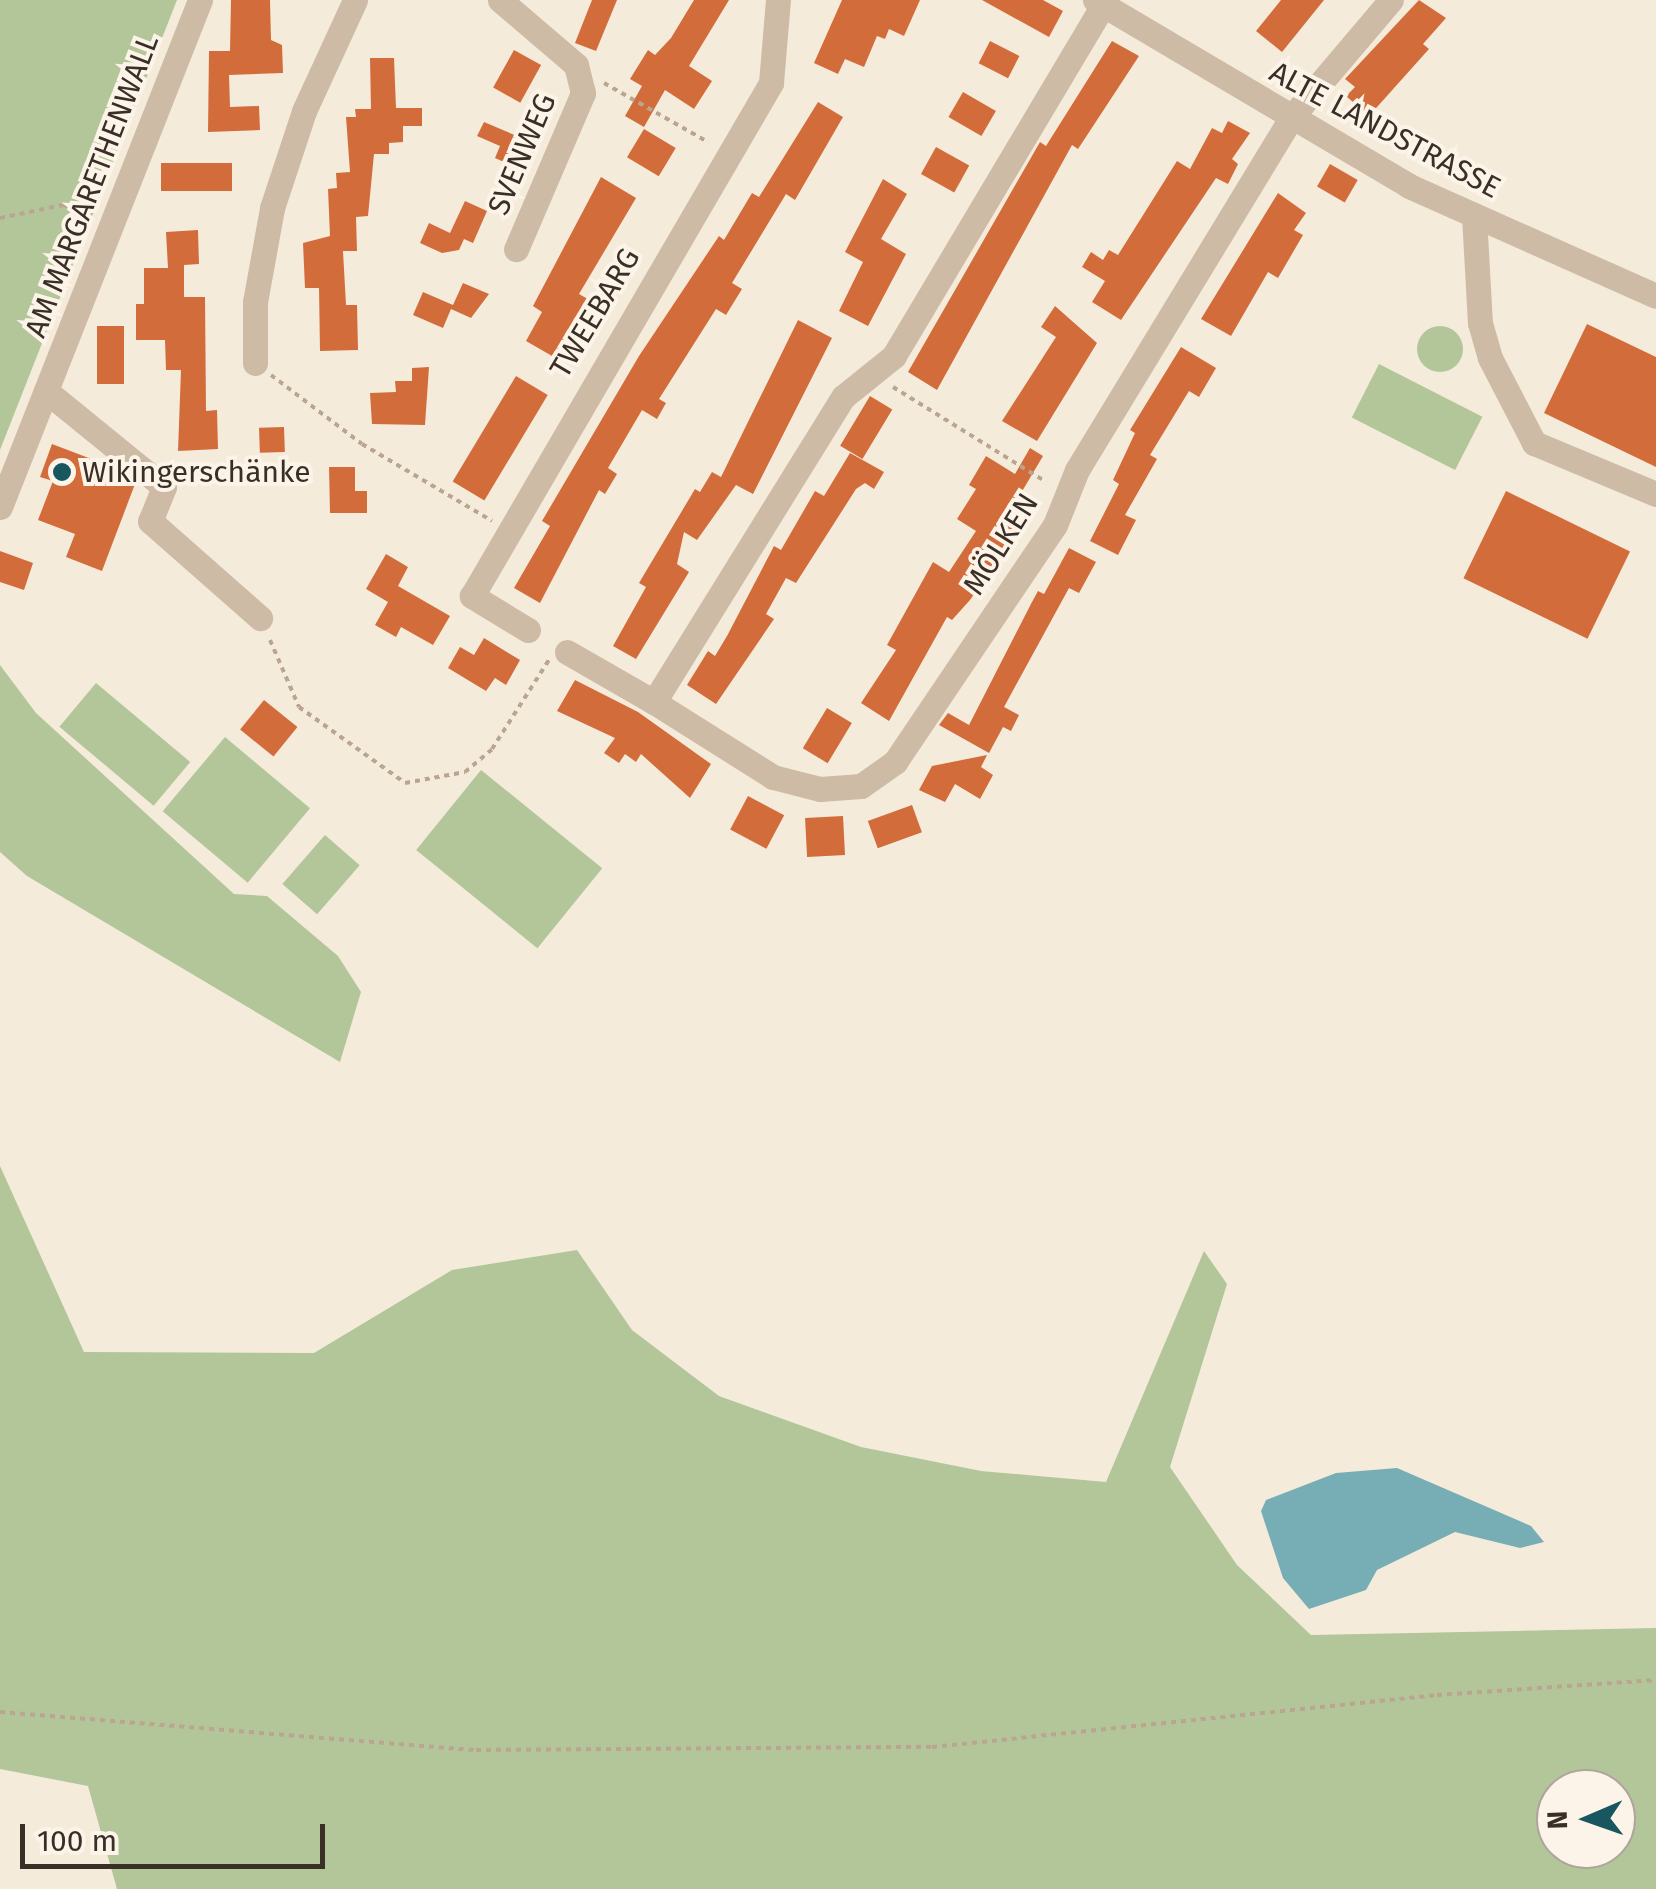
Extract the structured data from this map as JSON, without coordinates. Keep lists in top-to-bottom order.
{
  "streets": {
    "street": [
      "ALTE LANDSTRASSE",
      "SVENWEG",
      "AM MARGARETHENWALL",
      "TWEEBARG",
      "MÖLKEN"
    ]
  },
  "crossings": [
    ["ALTE LANDSTRASSE", "MÖLKEN"]
  ],
  "places": ["Wikingerschänke"],
  "scale_bar": "100 m",
  "north": "left"
}
